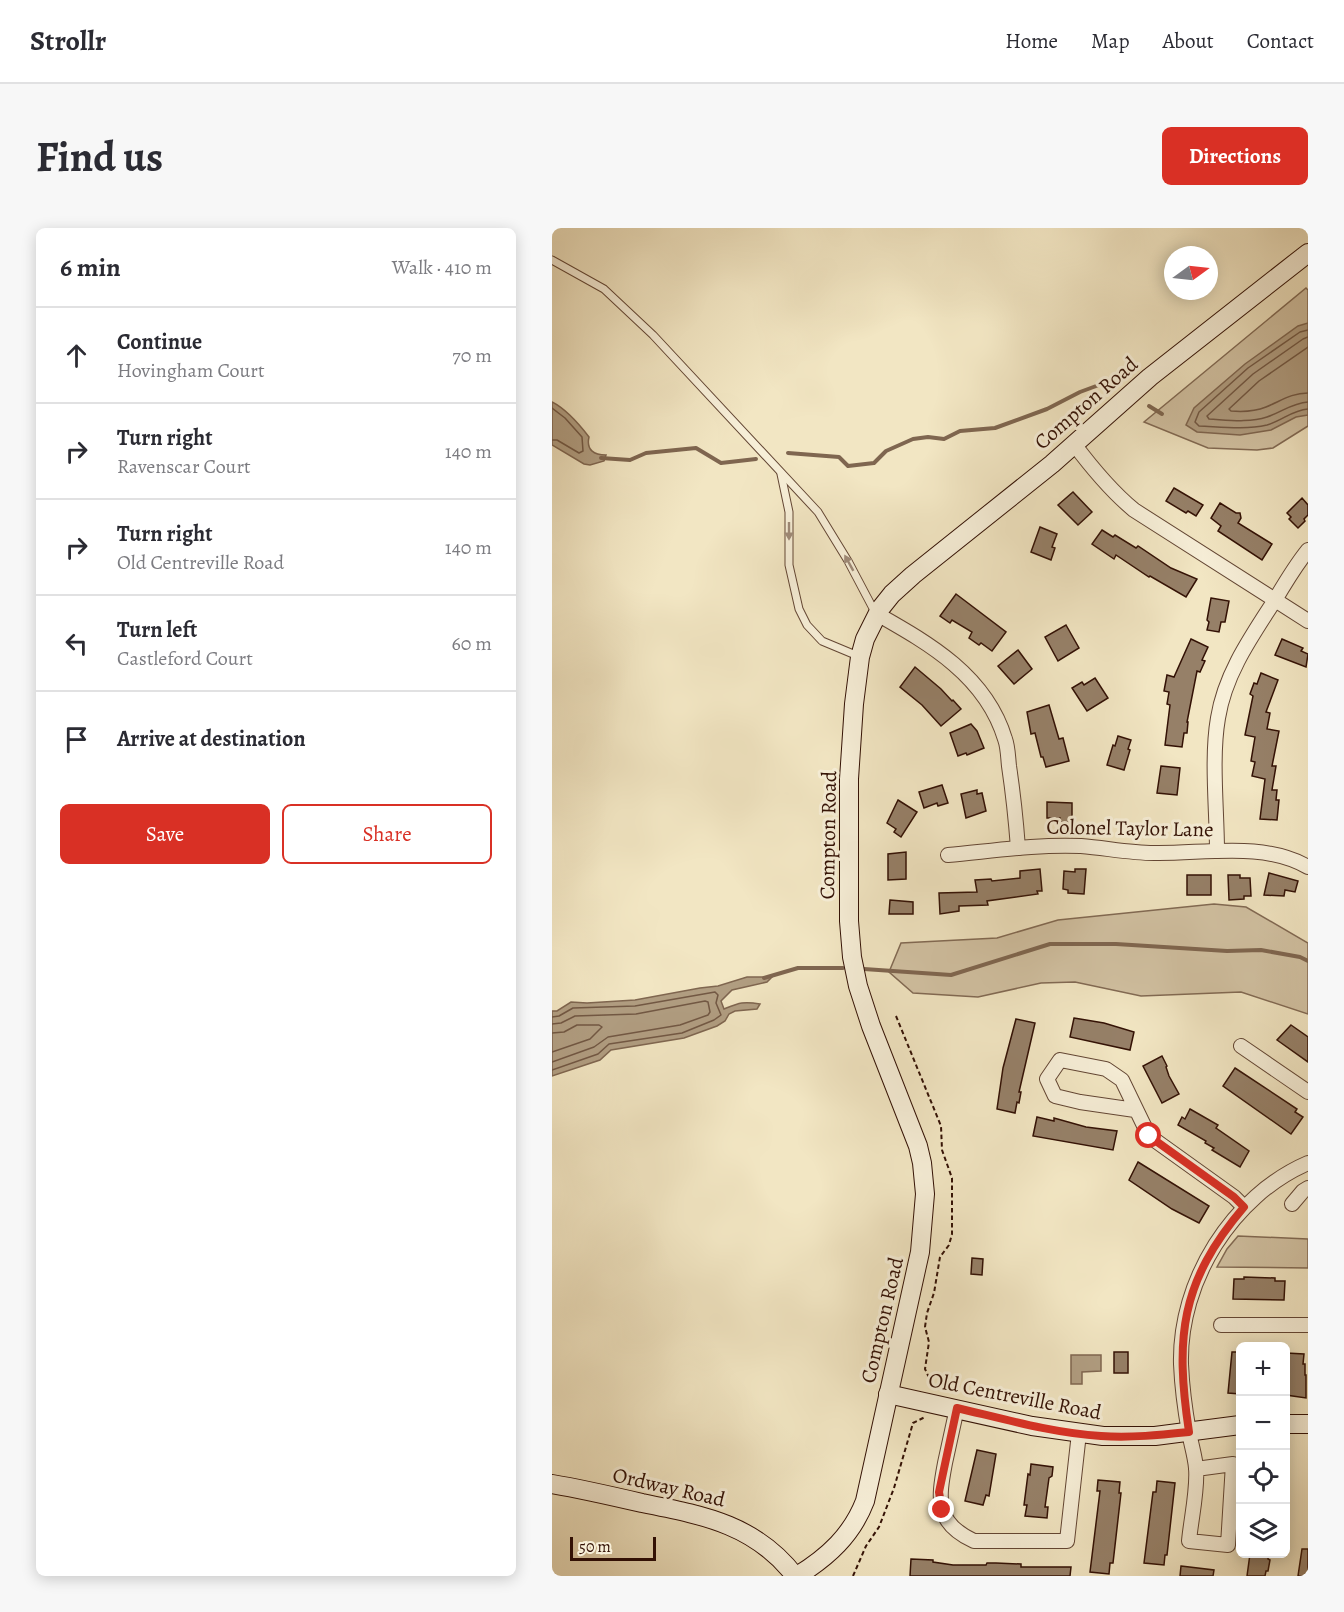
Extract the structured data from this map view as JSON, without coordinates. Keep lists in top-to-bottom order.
{
  "streets": {
    "street": [
      "Compton Road",
      "Colonel Taylor Lane",
      "Old Centreville Road",
      "Ordway Road"
    ]
  },
  "crossings": [
    ["Compton Road", "Old Centreville Road"],
    ["Compton Road", "Ordway Road"]
  ],
  "scale_bar": "50 m",
  "north": "right",
  "page": {
    "header": "Strollr",
    "nav": [
      "Home",
      "Map",
      "About",
      "Contact"
    ],
    "buttons": [
      "Directions",
      ["Save", "Share"]
    ],
    "title": "Find us",
    "heading": ["6 min", "Walk · 410 m"],
    "list": [
      ["Continue", "Hovingham Court", "70 m"],
      ["Turn right", "Ravenscar Court", "140 m"],
      ["Turn right", "Old Centreville Road", "140 m"],
      ["Turn left", "Castleford Court", "60 m"],
      "Arrive at destination"
    ],
    "map_buttons": ["+", "−"],
    "scale": "50 m"
  }
}
